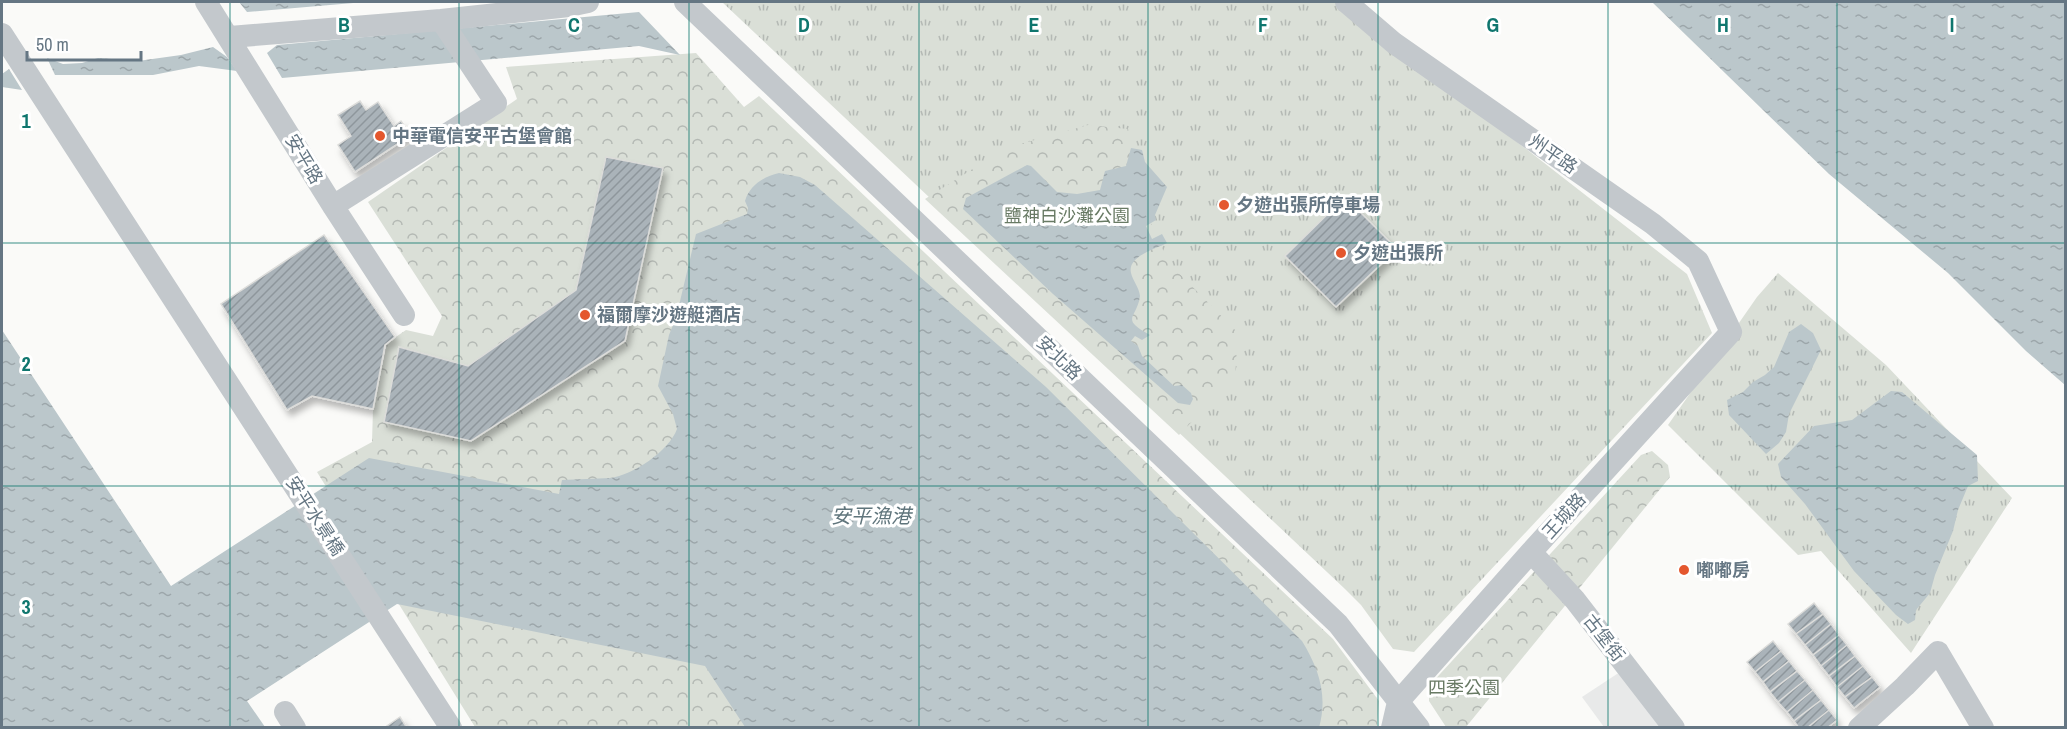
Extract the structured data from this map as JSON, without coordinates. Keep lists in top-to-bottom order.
{
  "streets": {
    "street": [
      "州平路",
      "安平路",
      "安北路",
      "安平水景橋",
      "王城路",
      "古堡街"
    ]
  },
  "crossings": [
    ["州平路", "王城路"],
    ["安北路", "王城路"],
    ["王城路", "古堡街"]
  ],
  "water": ["安平漁港"],
  "parks": ["鹽神白沙灘公園", "四季公園"],
  "places": [
    "中華電信安平古堡會館",
    "夕遊出張所停車場",
    "夕遊出張所",
    "福爾摩沙遊艇酒店",
    "嘟嘟房"
  ],
  "scale_bar": "50 m",
  "grid": {
    "columns": [
      "B",
      "C",
      "D",
      "E",
      "F",
      "G",
      "H",
      "I"
    ],
    "rows": ["1", "2", "3"]
  }
}
